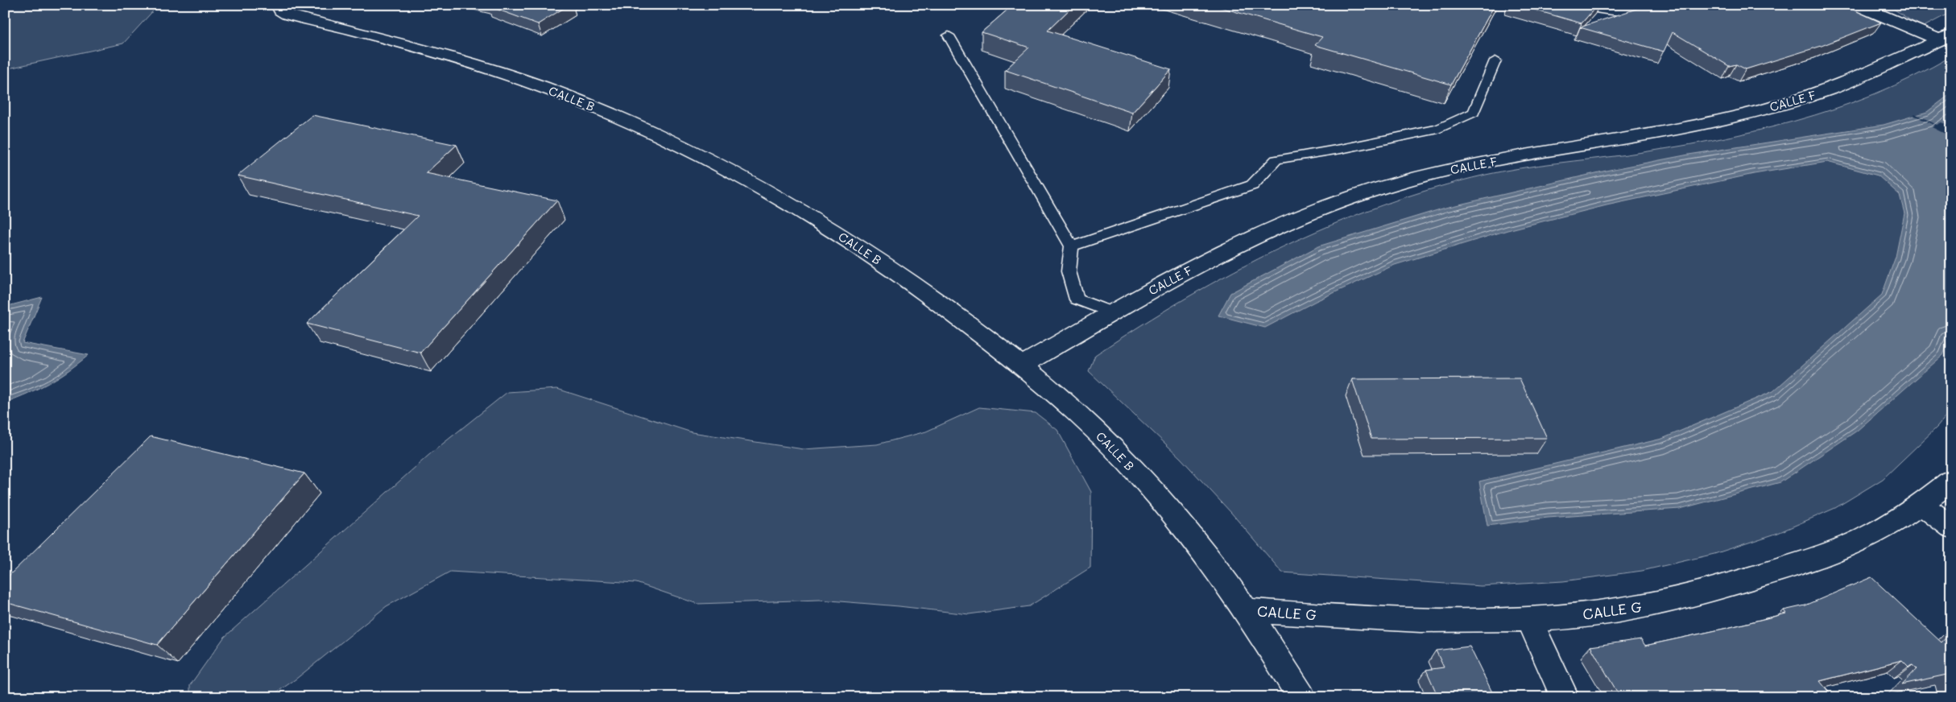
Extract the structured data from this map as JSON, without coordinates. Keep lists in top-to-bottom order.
{
  "streets": {
    "street": ["CALLE B", "CALLE F", "CALLE G"]
  },
  "crossings": [
    ["CALLE B", "CALLE F"],
    ["CALLE B", "CALLE G"]
  ]
}
